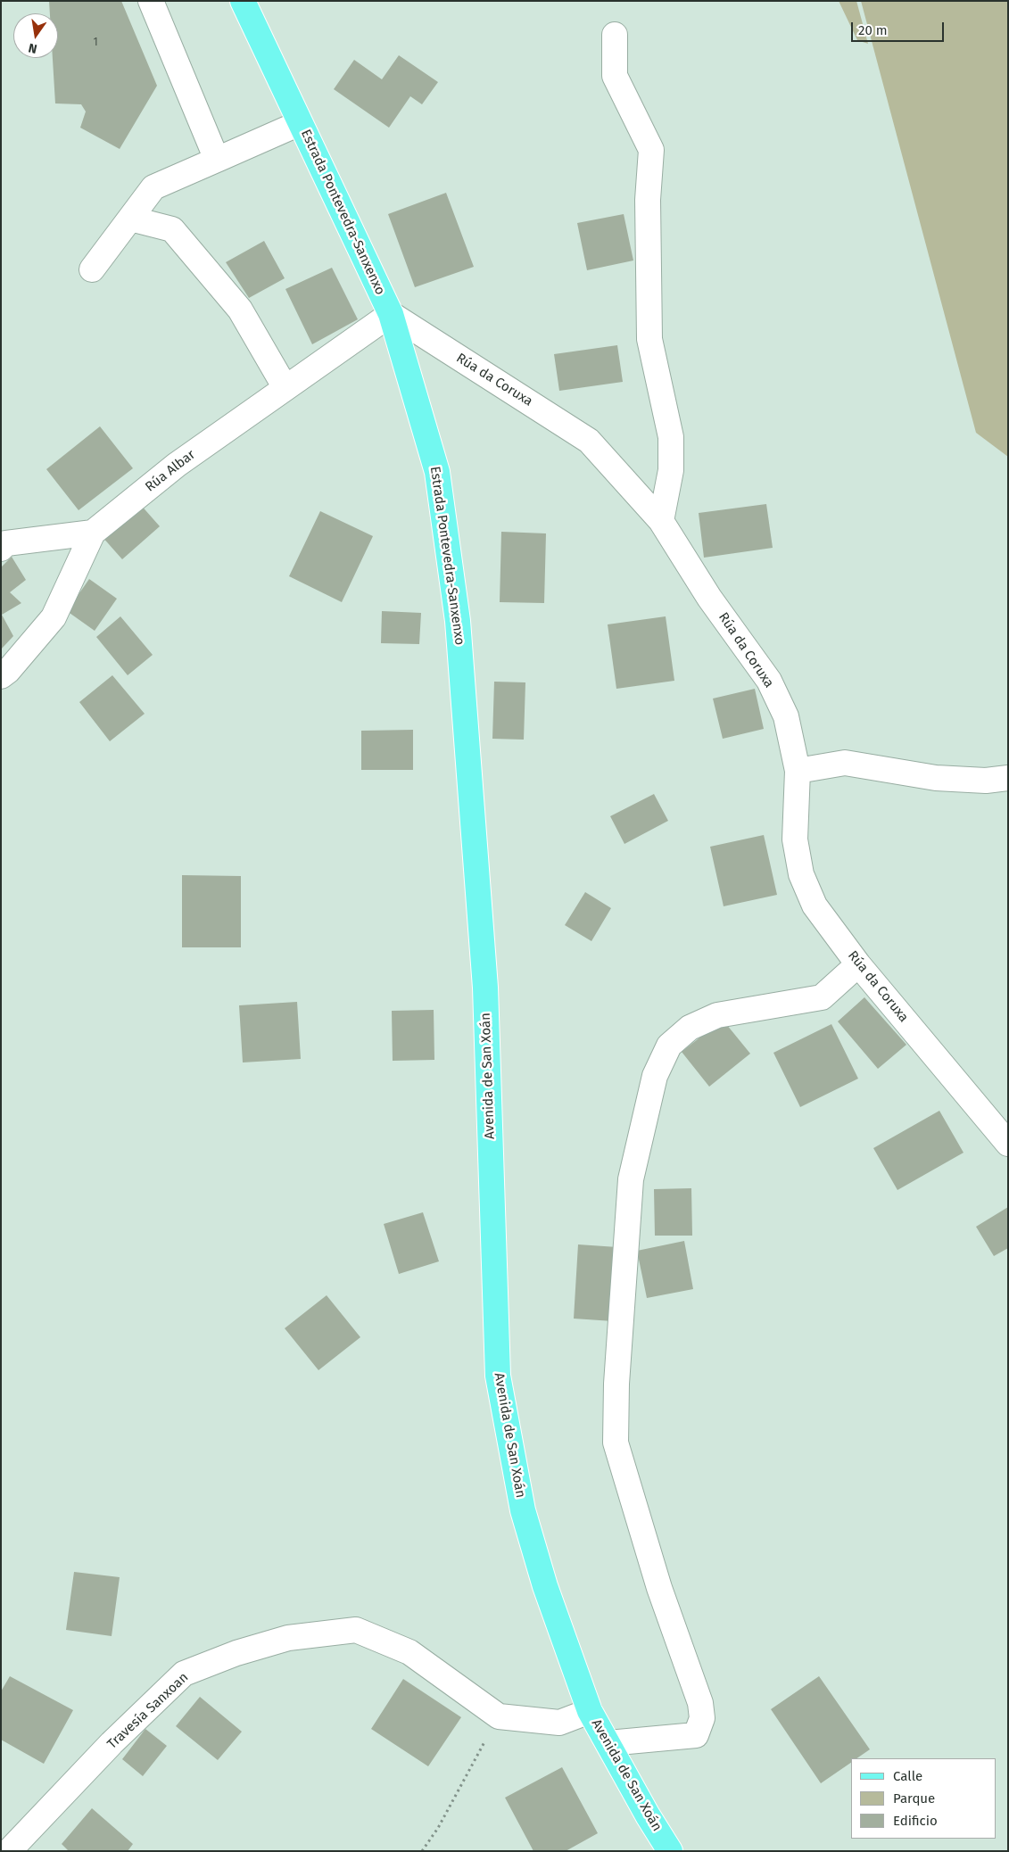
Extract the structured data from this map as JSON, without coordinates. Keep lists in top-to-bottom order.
{
  "streets": {
    "main road": ["Estrada Pontevedra-Sanxenxo", "Avenida de San Xoán"],
    "street": ["Rúa da Coruxa", "Rúa Albar", "Travesía Sanxoan"]
  },
  "crossings": [
    ["Estrada Pontevedra-Sanxenxo", "Rúa da Coruxa"],
    ["Estrada Pontevedra-Sanxenxo", "Rúa Albar"],
    ["Estrada Pontevedra-Sanxenxo", "Avenida de San Xoán"],
    ["Rúa da Coruxa", "Rúa Albar"]
  ],
  "house_numbers": ["1"],
  "legend": ["Calle", "Parque", "Edificio"],
  "scale_bar": "20 m",
  "north": "bottom"
}
